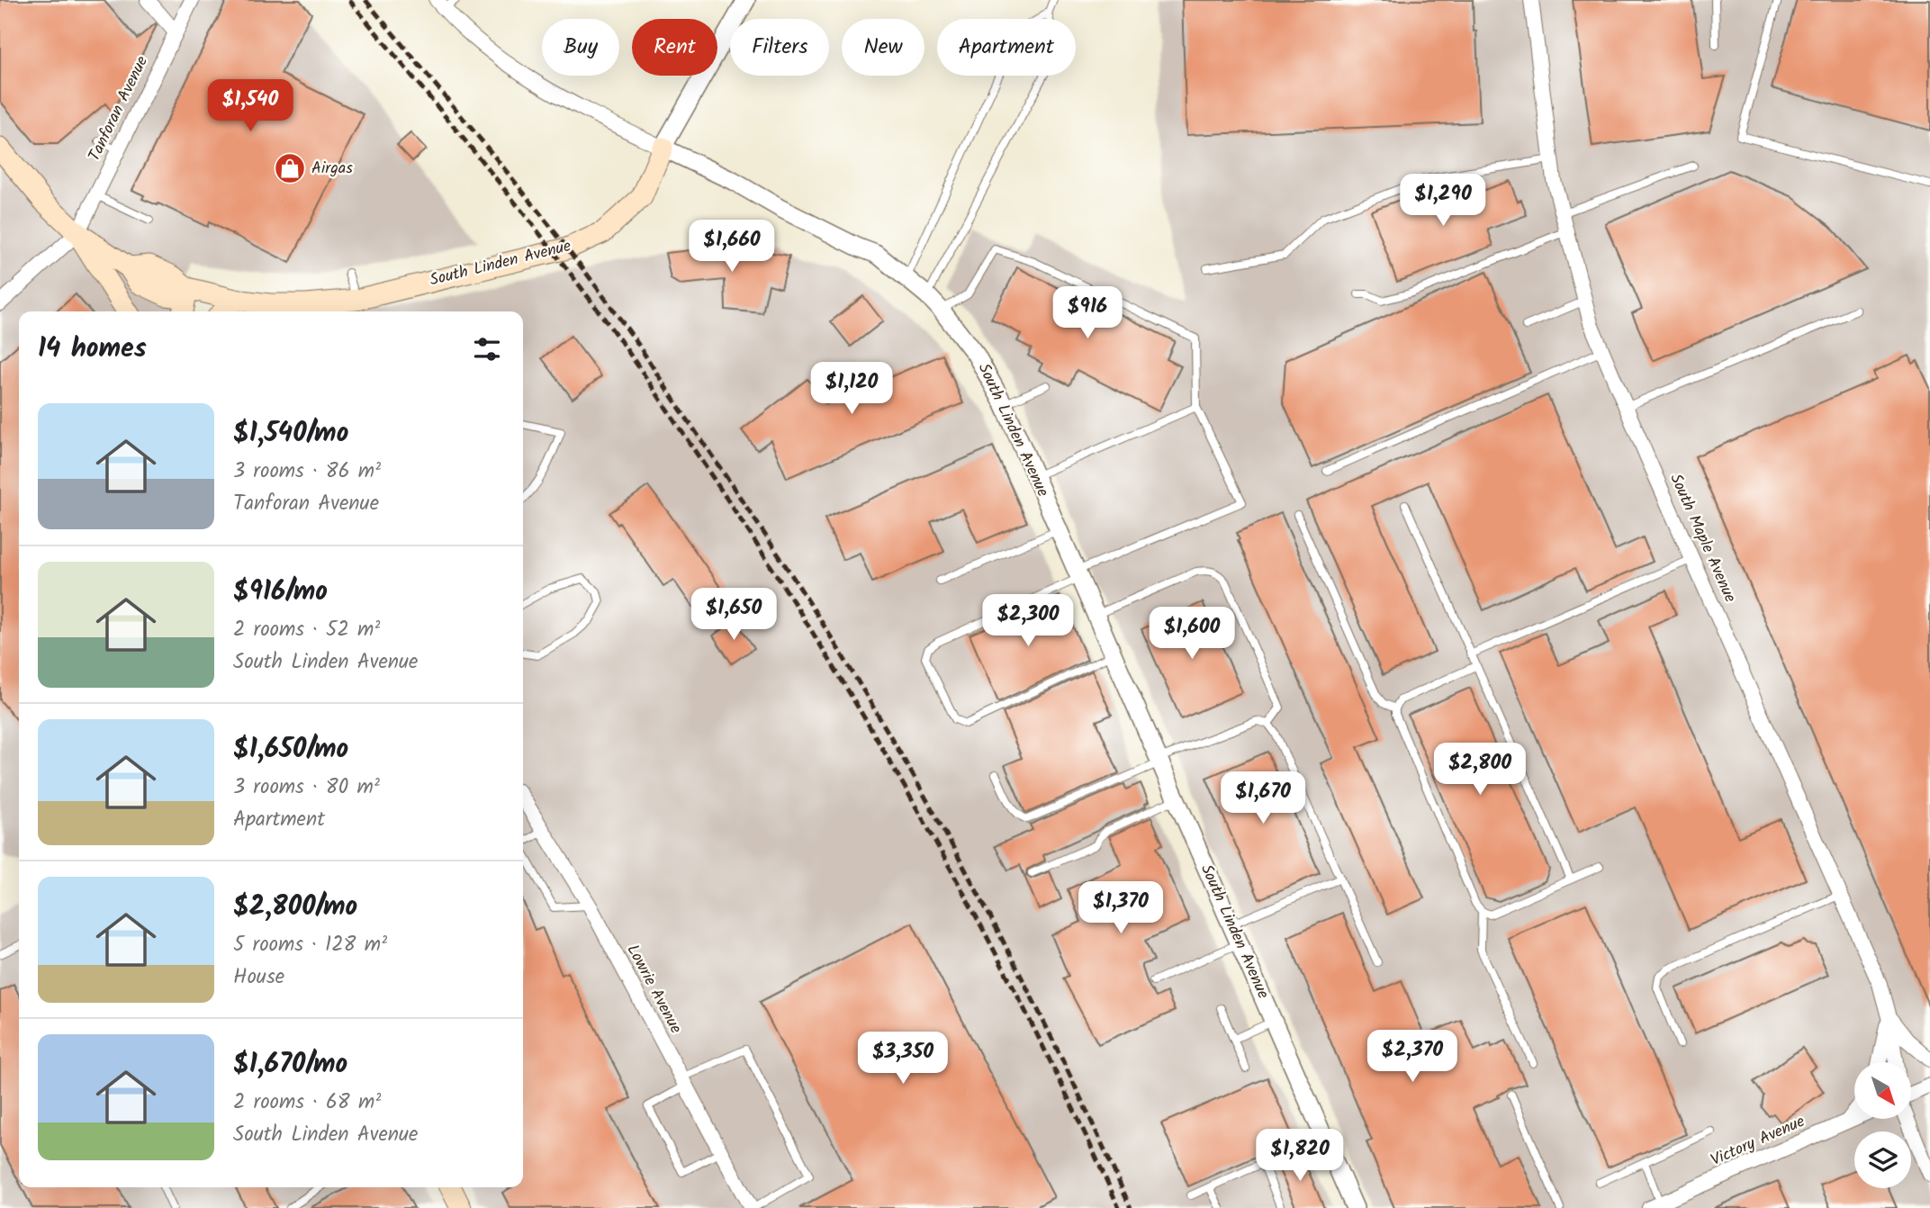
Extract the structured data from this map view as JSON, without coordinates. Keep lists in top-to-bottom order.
{
  "streets": {
    "main road": ["South Linden Avenue"],
    "street": [
      "Tanforan Avenue",
      "South Maple Avenue",
      "Lowrie Avenue",
      "Victory Avenue"
    ]
  },
  "crossings": [
    ["Tanforan Avenue", "South Linden Avenue"]
  ],
  "places": {
    "shop": ["Airgas"]
  },
  "north": "bottom right",
  "page": {
    "chip": [
      "Buy",
      "Rent",
      "Filters",
      "New",
      "Apartment"
    ],
    "price": [
      "$1,540",
      "$1,290",
      "$1,660",
      "$916",
      "$1,120",
      "$1,650",
      "$2,300",
      "$1,600",
      "$2,800",
      "$1,670",
      "$1,370",
      "$2,370",
      "$3,350",
      "$1,820"
    ],
    "heading": "14 homes",
    "list": [
      {
        "name": "$1,540/mo",
        "note": "3 rooms · 86 m² · Tanforan Avenue"
      },
      {
        "name": "$916/mo",
        "note": "2 rooms · 52 m² · South Linden Avenue"
      },
      {
        "name": "$1,650/mo",
        "note": "3 rooms · 80 m² · Apartment"
      },
      {
        "name": "$2,800/mo",
        "note": "5 rooms · 128 m² · House"
      },
      {
        "name": "$1,670/mo",
        "note": "2 rooms · 68 m² · South Linden Avenue"
      }
    ]
  }
}
